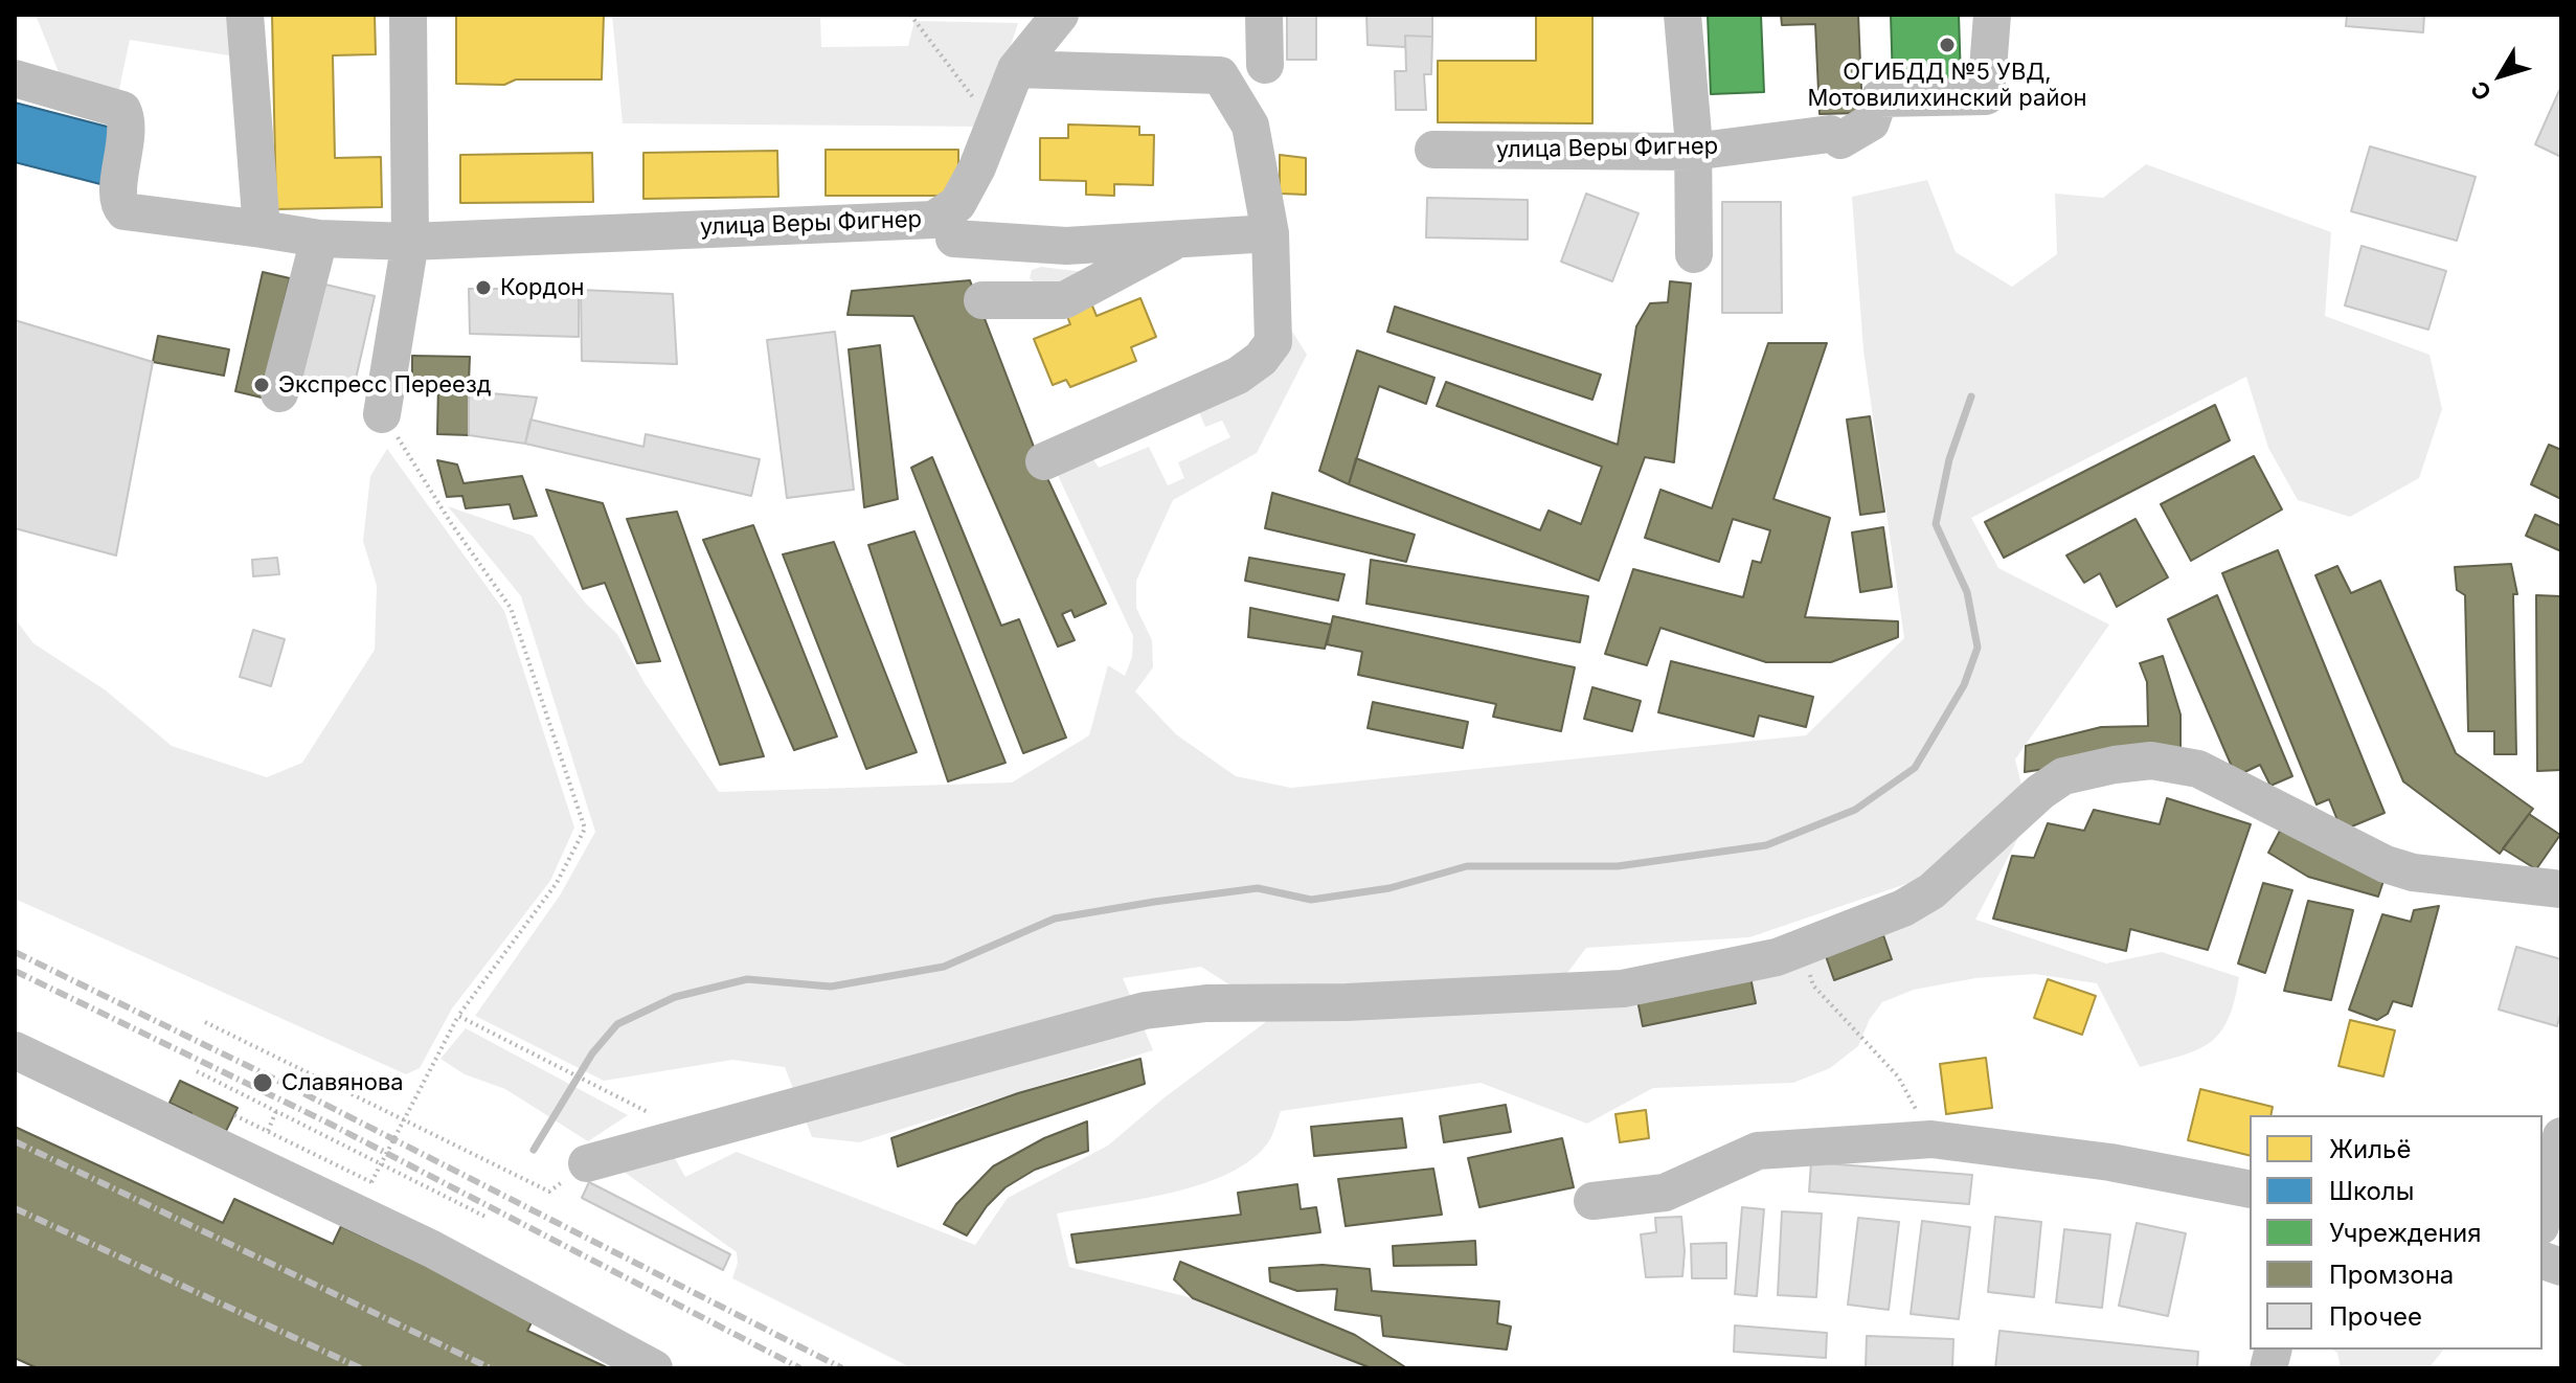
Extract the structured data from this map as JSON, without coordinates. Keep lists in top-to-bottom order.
{
  "streets": {
    "street": ["улица Веры Фигнер"]
  },
  "places": [
    "ОГИБДД №5 УВД, Мотовилихинский район",
    "Кордон",
    "Экспресс Переезд",
    "Славянова"
  ],
  "legend": [
    "Жильё",
    "Школы",
    "Учреждения",
    "Промзона",
    "Прочее"
  ],
  "north": "bottom left"
}
